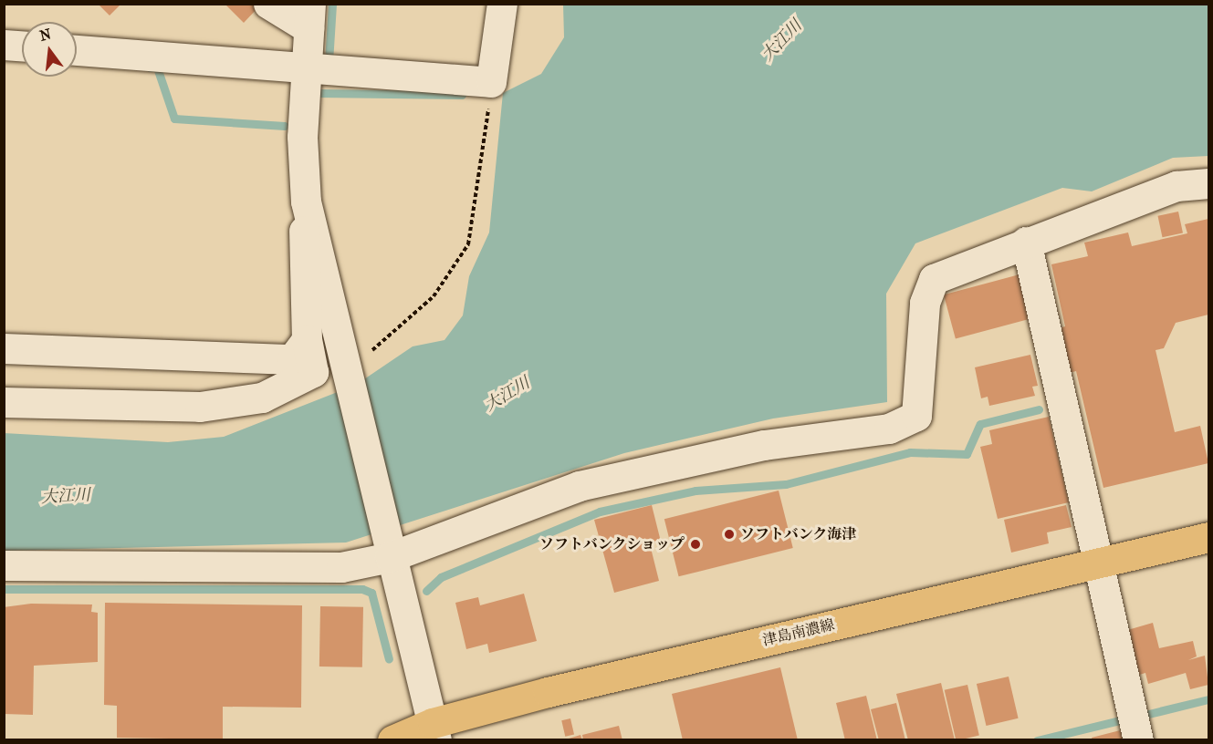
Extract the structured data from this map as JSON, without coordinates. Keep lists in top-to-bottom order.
{
  "streets": {
    "main road": ["津島南濃線"]
  },
  "water": ["大江川"],
  "places": ["ソフトバンク海津", "ソフトバンクショップ"],
  "north": "top"
}
